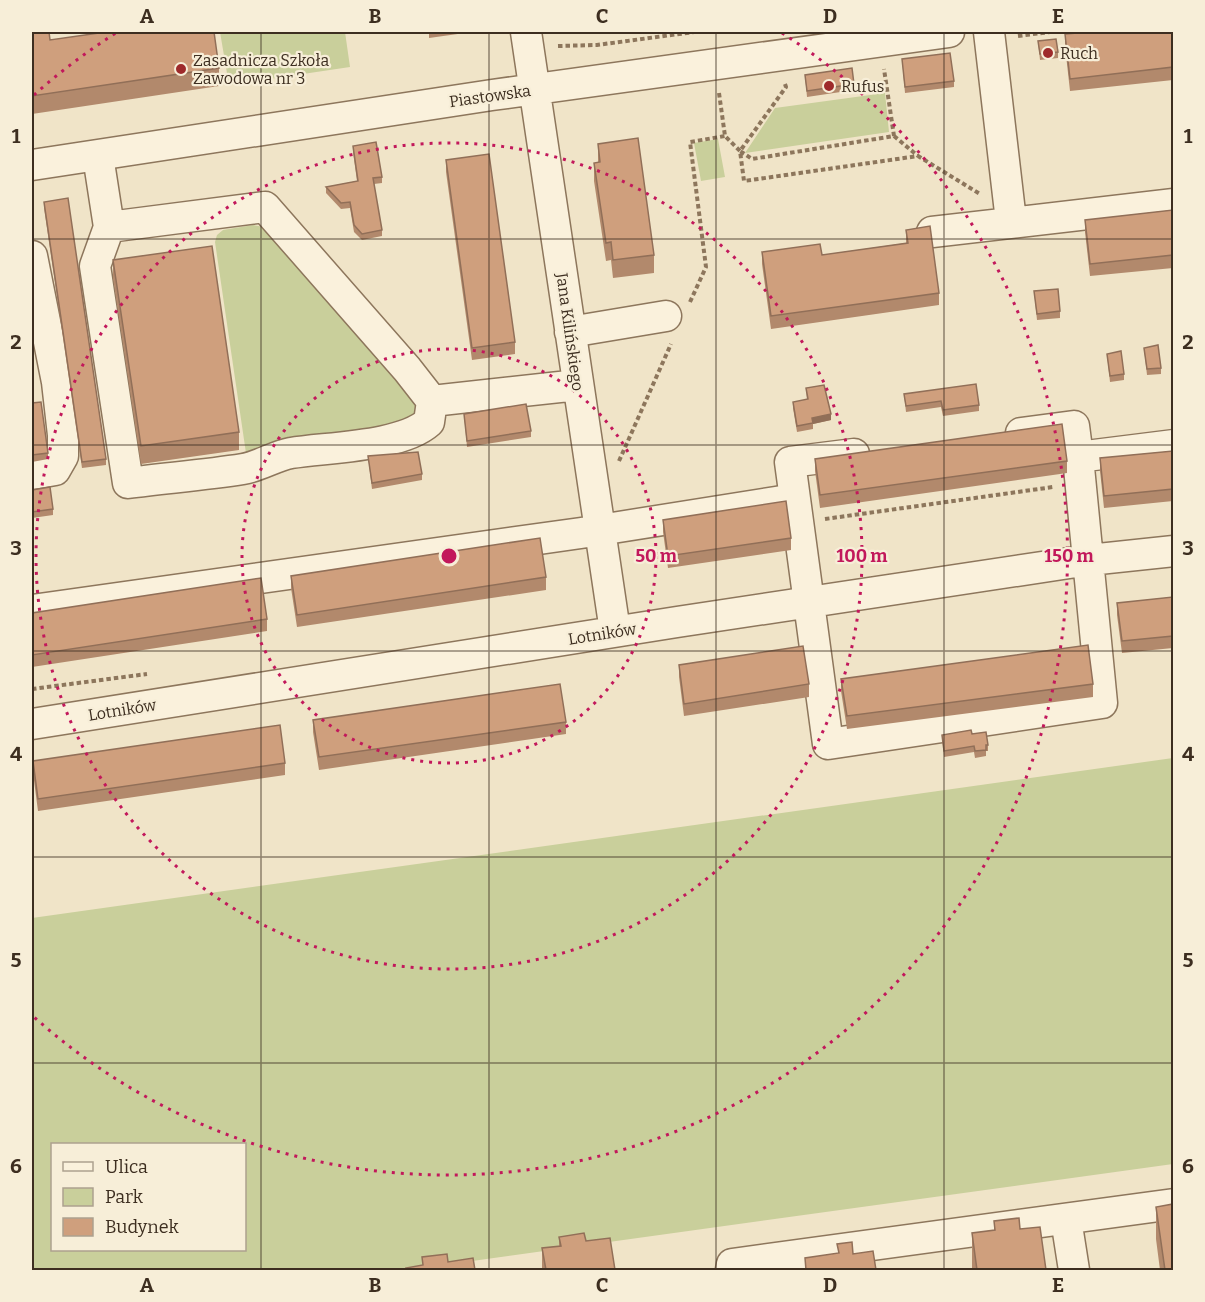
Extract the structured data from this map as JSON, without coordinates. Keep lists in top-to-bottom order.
{
  "streets": {
    "street": ["Piastowska", "Jana Kilińskiego", "Lotników"]
  },
  "crossings": [
    ["Piastowska", "Jana Kilińskiego"],
    ["Jana Kilińskiego", "Lotników"]
  ],
  "places": ["Ruch", "Zasadnicza Szkoła Zawodowa nr 3", "Rufus"],
  "legend": ["Ulica", "Park", "Budynek"],
  "grid": {
    "columns": [
      "A",
      "B",
      "C",
      "D",
      "E"
    ],
    "rows": [
      "1",
      "2",
      "3",
      "4",
      "5",
      "6"
    ]
  },
  "rings": ["50 m", "100 m", "150 m"]
}
